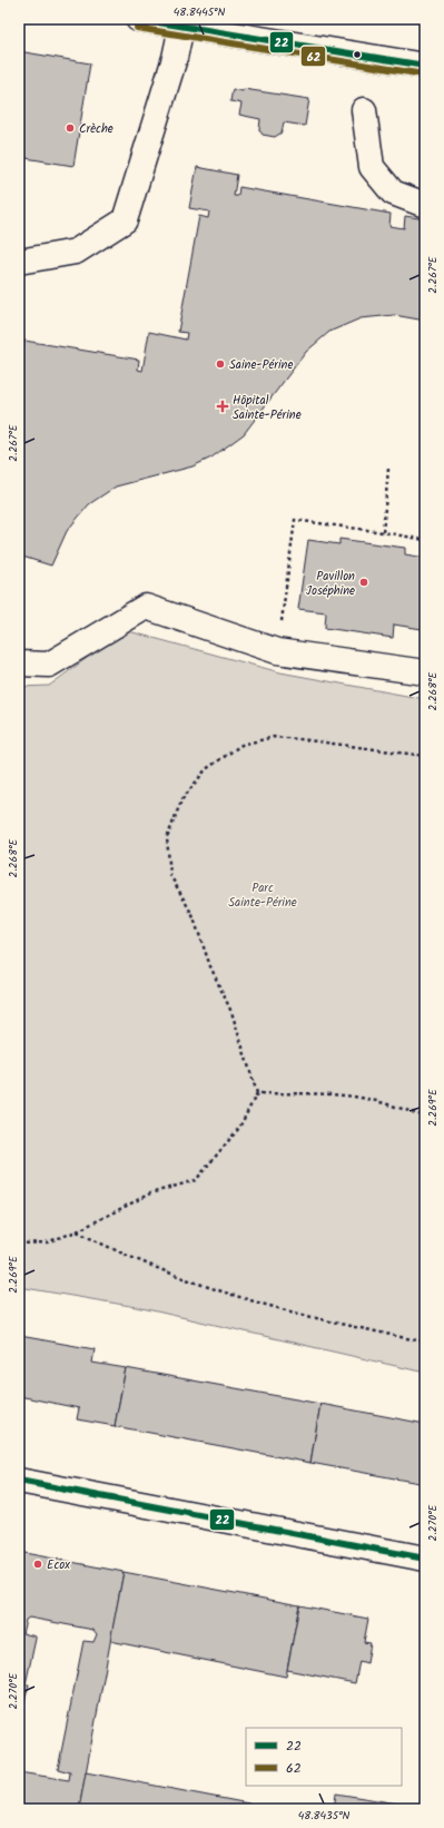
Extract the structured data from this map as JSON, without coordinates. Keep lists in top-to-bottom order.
{
  "parks": ["Parc Sainte-Périne"],
  "places": {
    "other": [
      "Crèche",
      "Saine-Périne",
      "Pavillon Joséphine",
      "Ecox"
    ],
    "health": ["Hôpital Sainte-Périne"]
  },
  "lines": ["transit line 22", "transit line 62"],
  "legend": ["22", "62"],
  "coordinates": [
    "48.8445°N",
    "2.267°E",
    "2.268°E",
    "2.269°E",
    "2.270°E",
    "48.8435°N"
  ]
}
